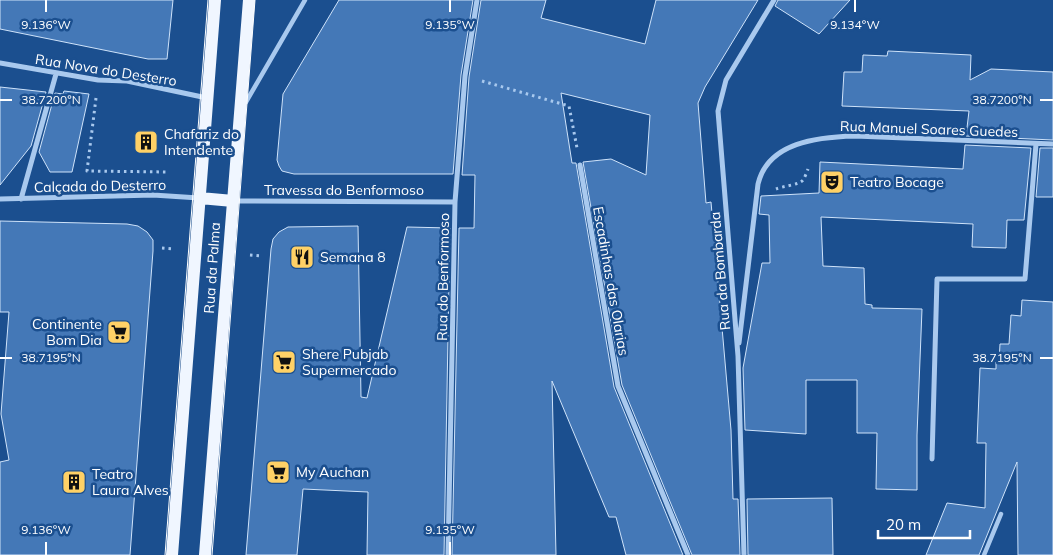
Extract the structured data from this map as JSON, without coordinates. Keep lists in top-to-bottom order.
{
  "streets": {
    "main road": ["Rua da Palma"],
    "street": [
      "Rua Nova do Desterro",
      "Rua Manuel Soares Guedes",
      "Calçada do Desterro",
      "Travessa do Benformoso",
      "Rua da Bombarda",
      "Rua do Benformoso",
      "Escadinhas das Olarias"
    ]
  },
  "crossings": [
    ["Rua Nova do Desterro", "Rua da Palma"],
    ["Rua Manuel Soares Guedes", "Rua da Bombarda"],
    ["Calçada do Desterro", "Rua da Palma"],
    ["Travessa do Benformoso", "Rua da Palma"],
    ["Travessa do Benformoso", "Rua do Benformoso"]
  ],
  "places": {
    "building": ["Chafariz do Intendente", "Teatro Laura Alves"],
    "theatre": ["Teatro Bocage"],
    "restaurant": ["Semana 8"],
    "supermarket": ["Continente Bom Dia", "Shere Pubjab Supermercado", "My Auchan"]
  },
  "scale_bar": "20 m",
  "coordinates": [
    "9.136°W",
    "9.135°W",
    "9.134°W",
    "38.7200°N",
    "38.7195°N"
  ]
}
